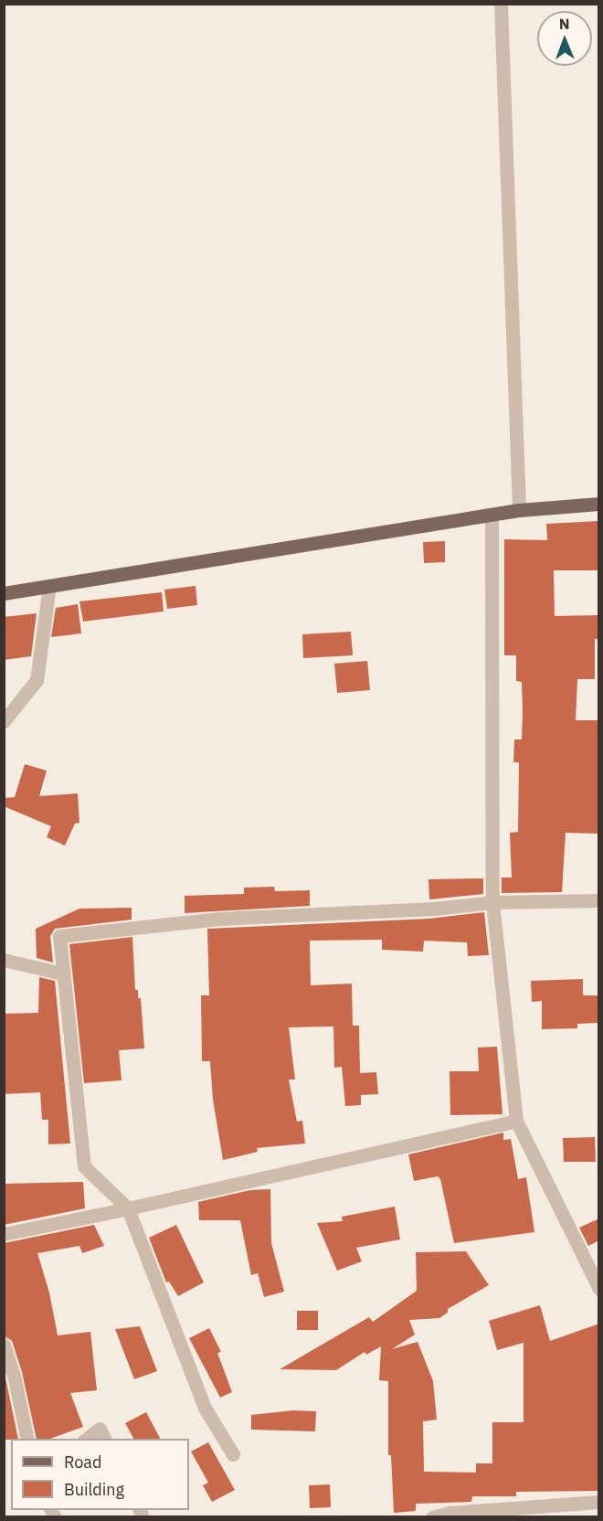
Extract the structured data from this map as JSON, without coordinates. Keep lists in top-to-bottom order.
{
  "legend": ["Road", "Building"],
  "north": "top"
}
